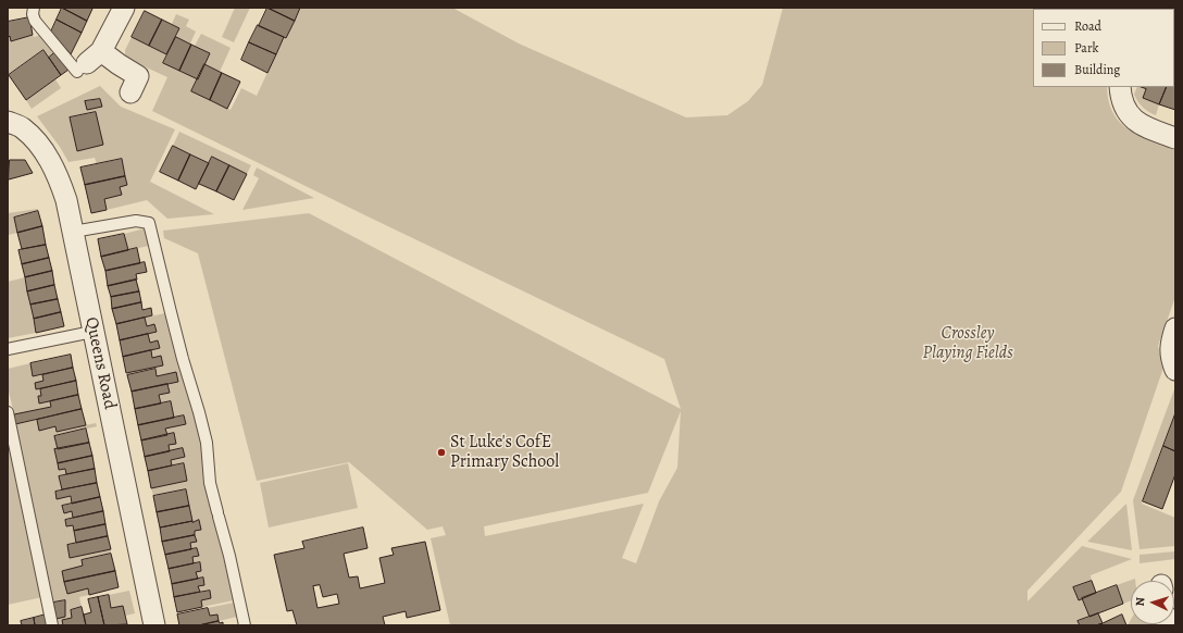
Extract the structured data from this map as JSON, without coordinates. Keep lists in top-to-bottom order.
{
  "streets": {
    "street": ["Queens Road"]
  },
  "parks": ["Crossley Playing Fields"],
  "places": ["St Luke's CofE Primary School"],
  "legend": ["Road", "Park", "Building"],
  "north": "left"
}
